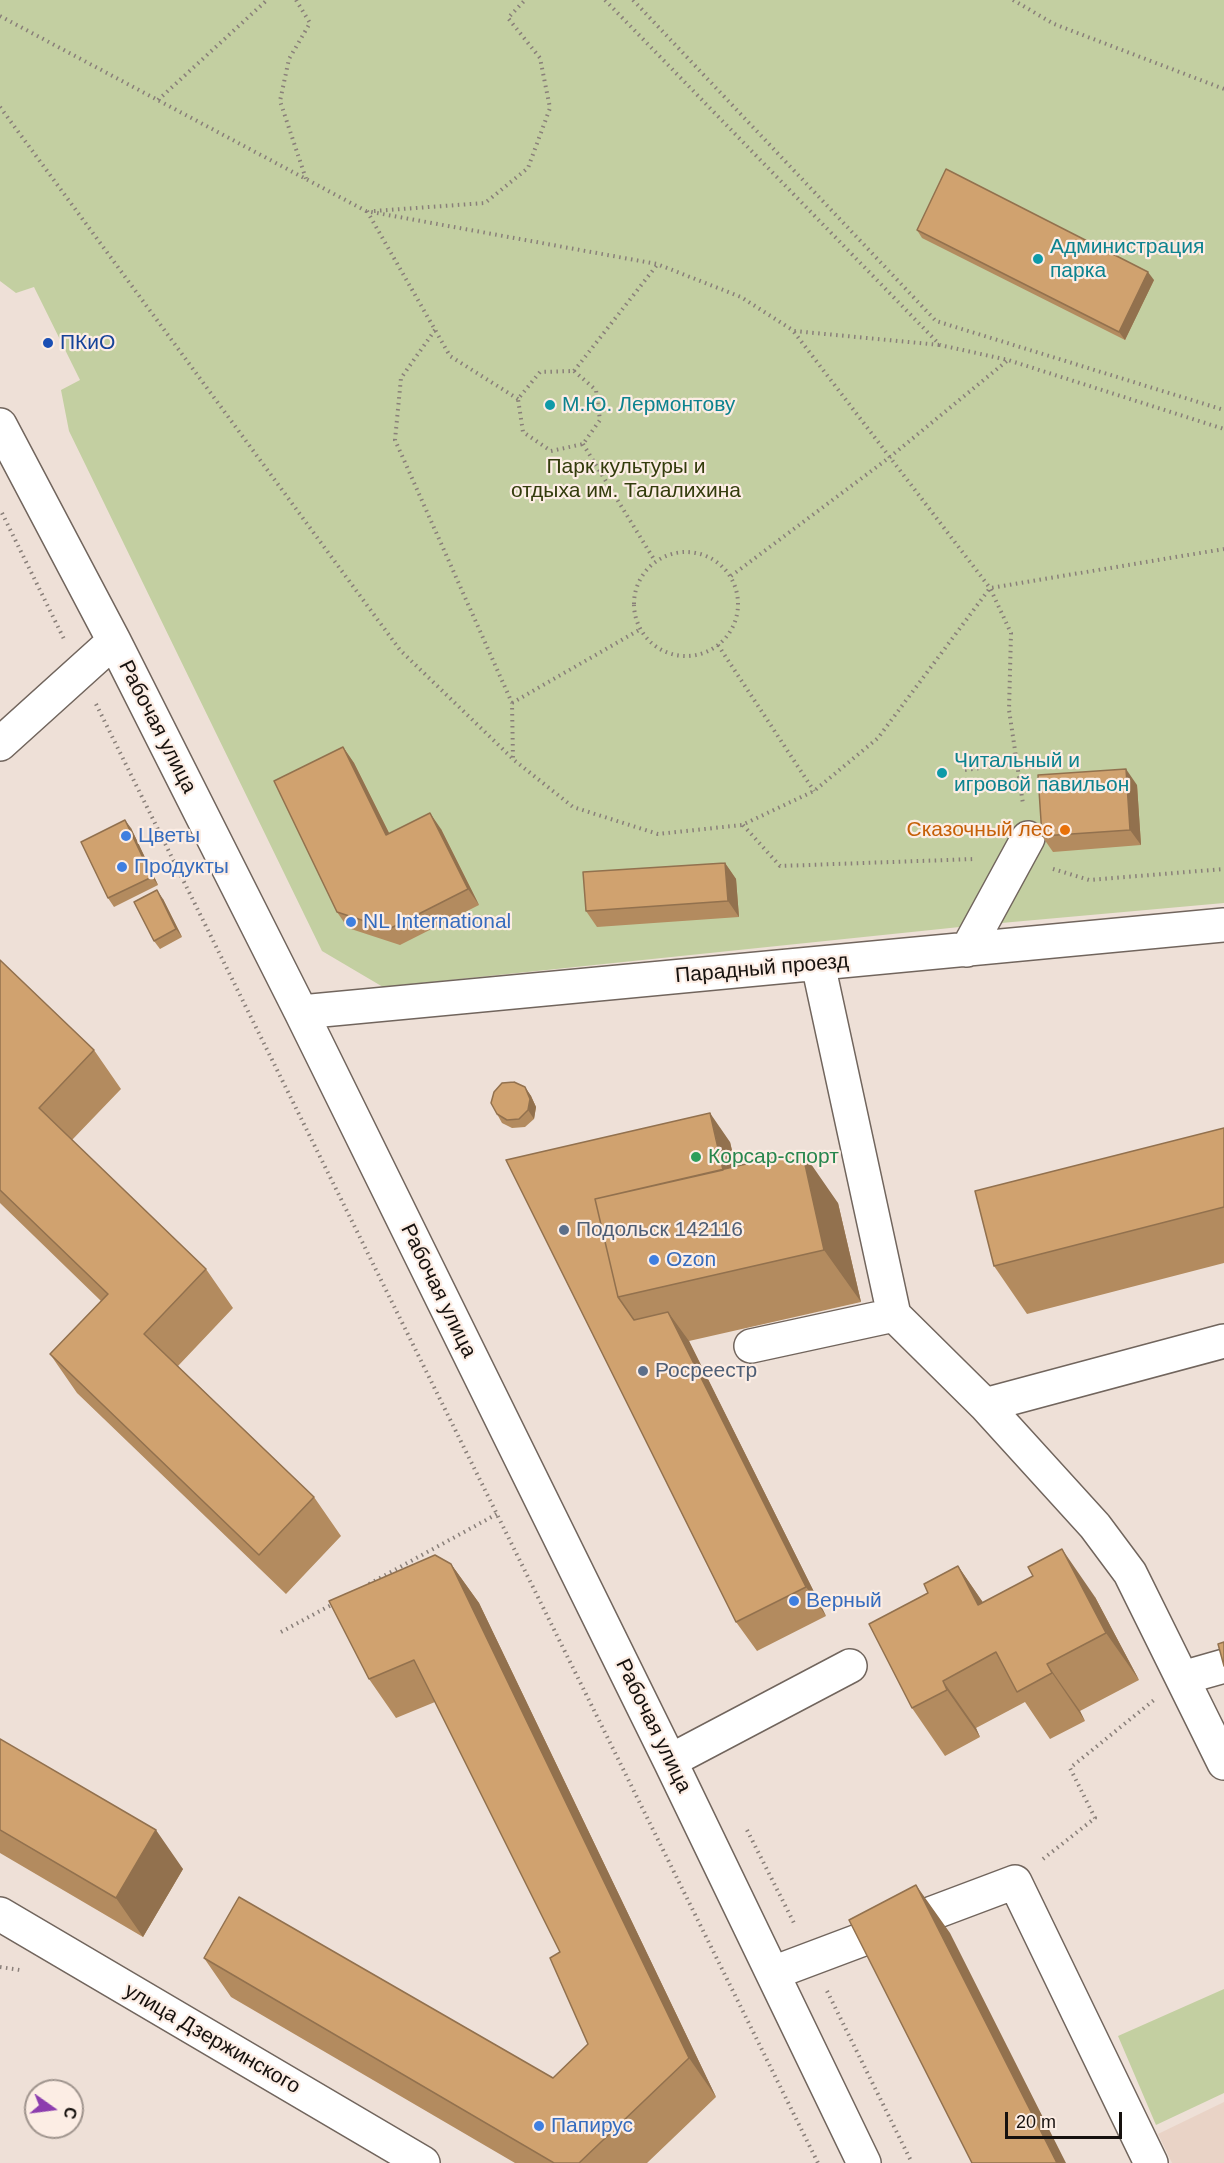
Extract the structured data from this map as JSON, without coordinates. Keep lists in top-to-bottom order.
{
  "streets": {
    "street": ["Рабочая улица", "Парадный проезд", "улица Дзержинского"]
  },
  "crossings": [
    ["Рабочая улица", "Парадный проезд"]
  ],
  "parks": ["Парк культуры и отдыха им. Талалихина"],
  "places": [
    "Администрация парка",
    "ПКиО",
    "М.Ю. Лермонтову",
    "Читальный и игровой павильон",
    "Сказочный лес",
    "Цветы",
    "Продукты",
    "NL International",
    "Корсар-спорт",
    "Подольск 142116",
    "Ozon",
    "Росреестр",
    "Верный",
    "Папирус"
  ],
  "scale_bar": "20 m",
  "north": "right"
}
